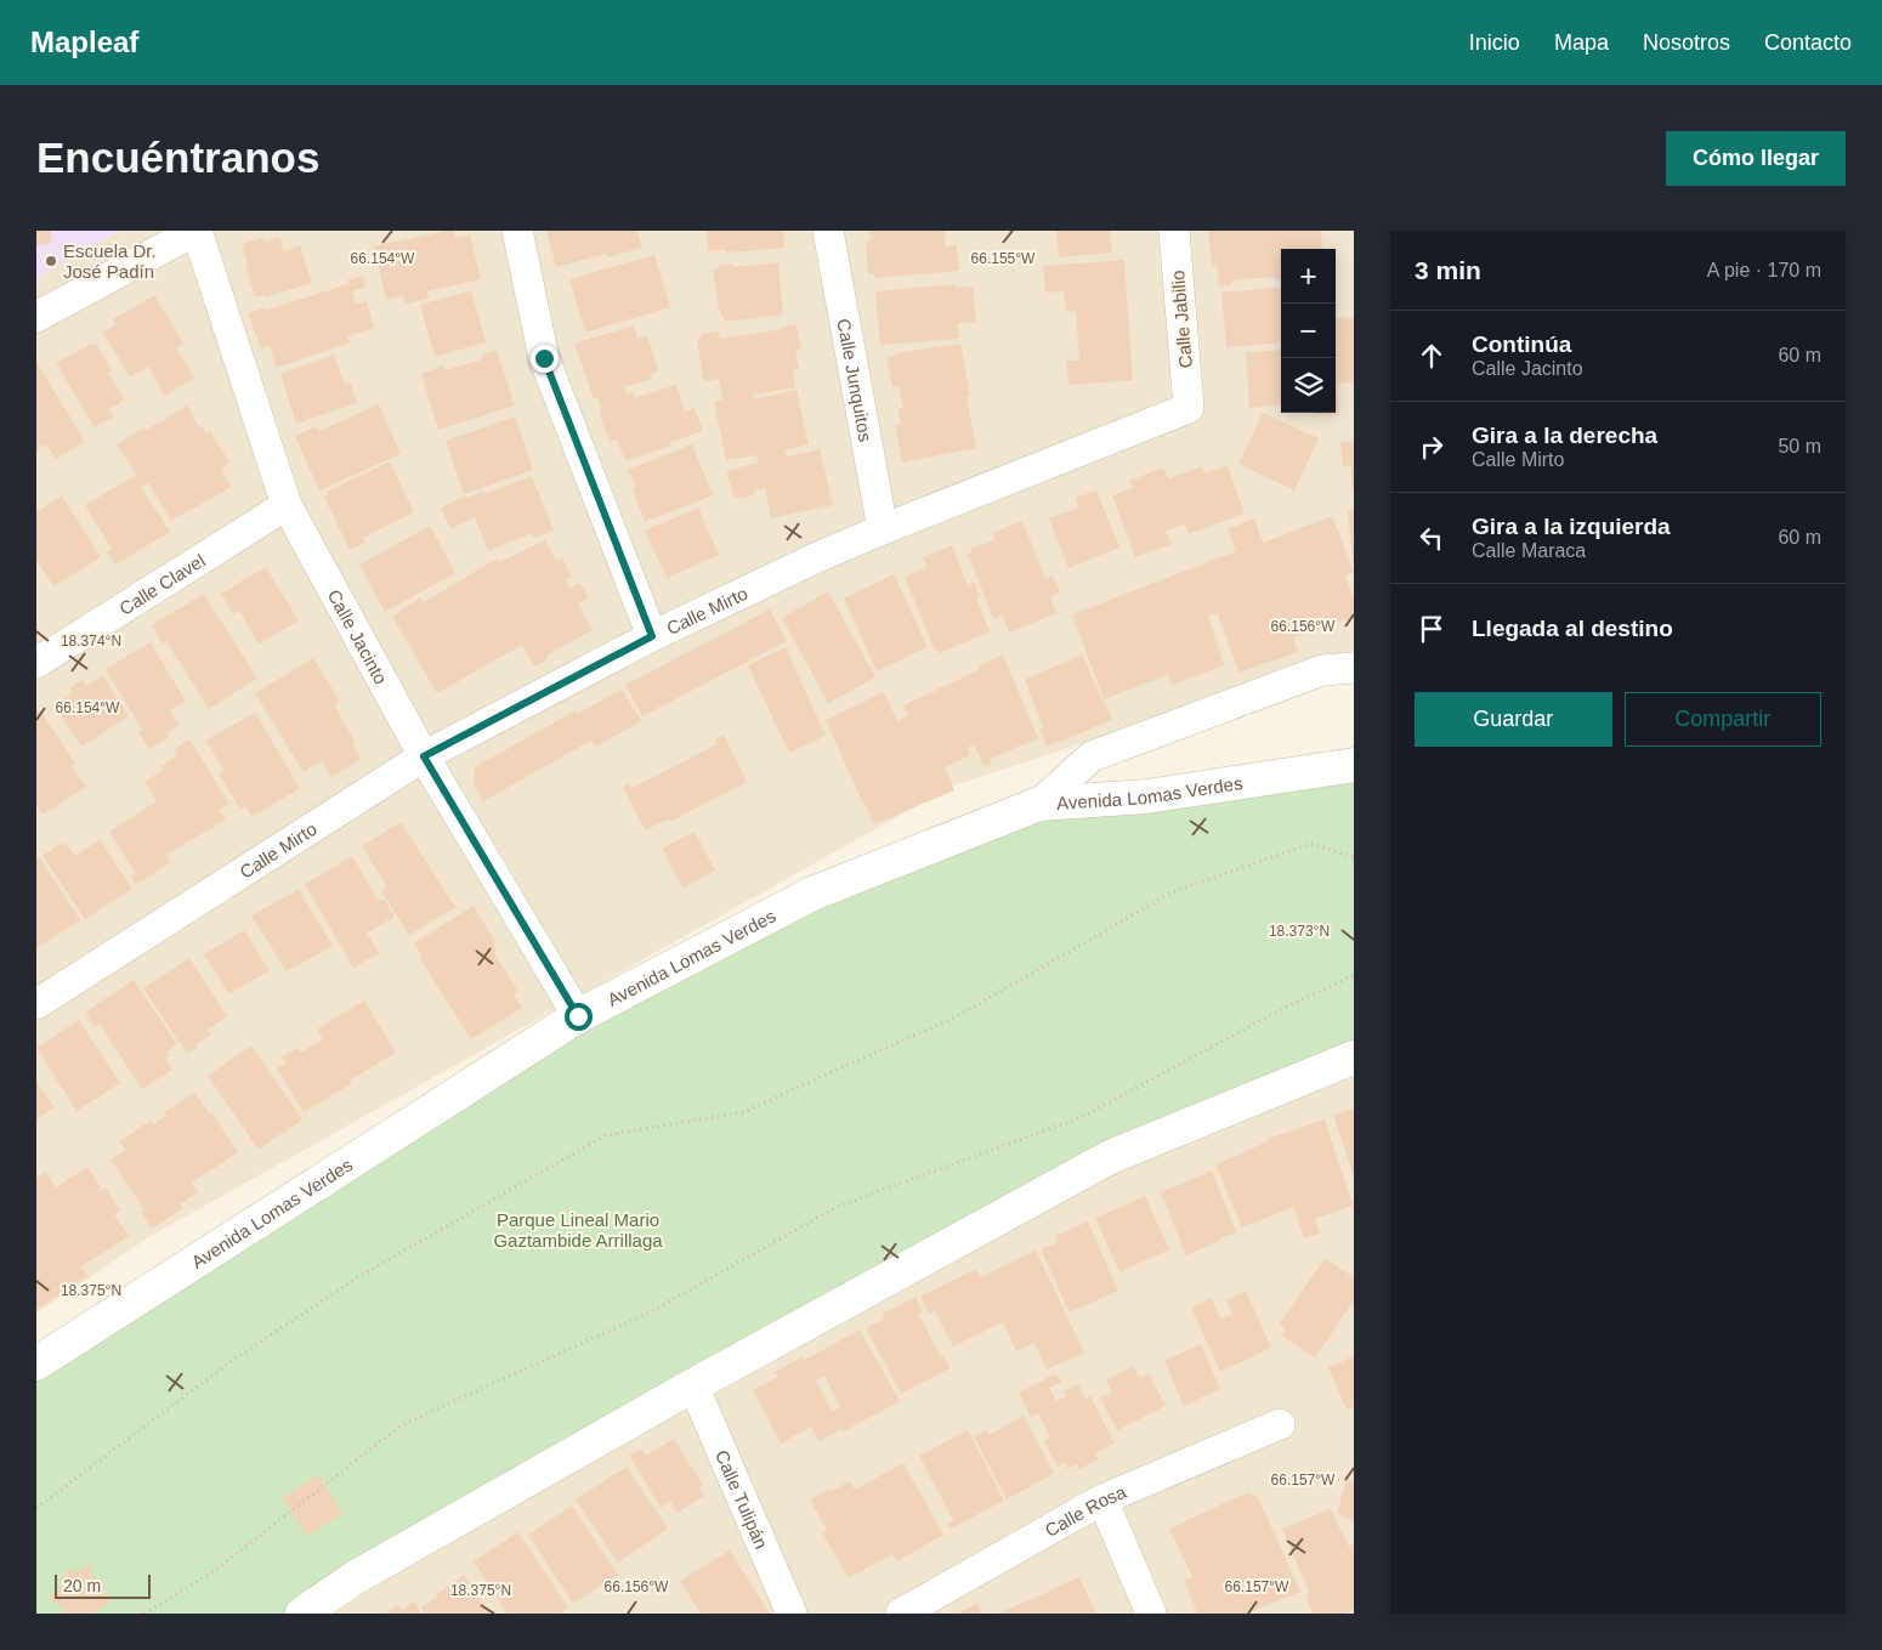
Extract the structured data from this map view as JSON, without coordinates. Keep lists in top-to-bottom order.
{
  "streets": {
    "street": [
      "Calle Jabilio",
      "Calle Junquitos",
      "Calle Clavel",
      "Calle Mirto",
      "Calle Jacinto",
      "Avenida Lomas Verdes",
      "Calle Tulipán",
      "Calle Rosa"
    ]
  },
  "crossings": [
    ["Calle Jabilio", "Calle Mirto"],
    ["Calle Junquitos", "Calle Mirto"],
    ["Calle Clavel", "Calle Jacinto"],
    ["Calle Mirto", "Calle Jacinto"],
    ["Calle Jacinto", "Avenida Lomas Verdes"]
  ],
  "parks": ["Parque Lineal Mario Gaztambide Arrillaga"],
  "places": ["Escuela Dr. José Padín"],
  "scale_bar": "20 m",
  "page": {
    "header": "Mapleaf",
    "nav": [
      "Inicio",
      "Mapa",
      "Nosotros",
      "Contacto"
    ],
    "buttons": [
      "Cómo llegar",
      ["Guardar", "Compartir"]
    ],
    "title": "Encuéntranos",
    "heading": ["3 min", "A pie · 170 m"],
    "map_buttons": ["+", "−"],
    "list": [
      ["Continúa", "Calle Jacinto", "60 m"],
      ["Gira a la derecha", "Calle Mirto", "50 m"],
      ["Gira a la izquierda", "Calle Maraca", "60 m"],
      "Llegada al destino"
    ],
    "scale": "20 m"
  },
  "coordinates": [
    "66.154°W",
    "66.155°W",
    "66.156°W",
    "18.374°N",
    "18.373°N",
    "18.375°N",
    "66.157°W"
  ]
}
